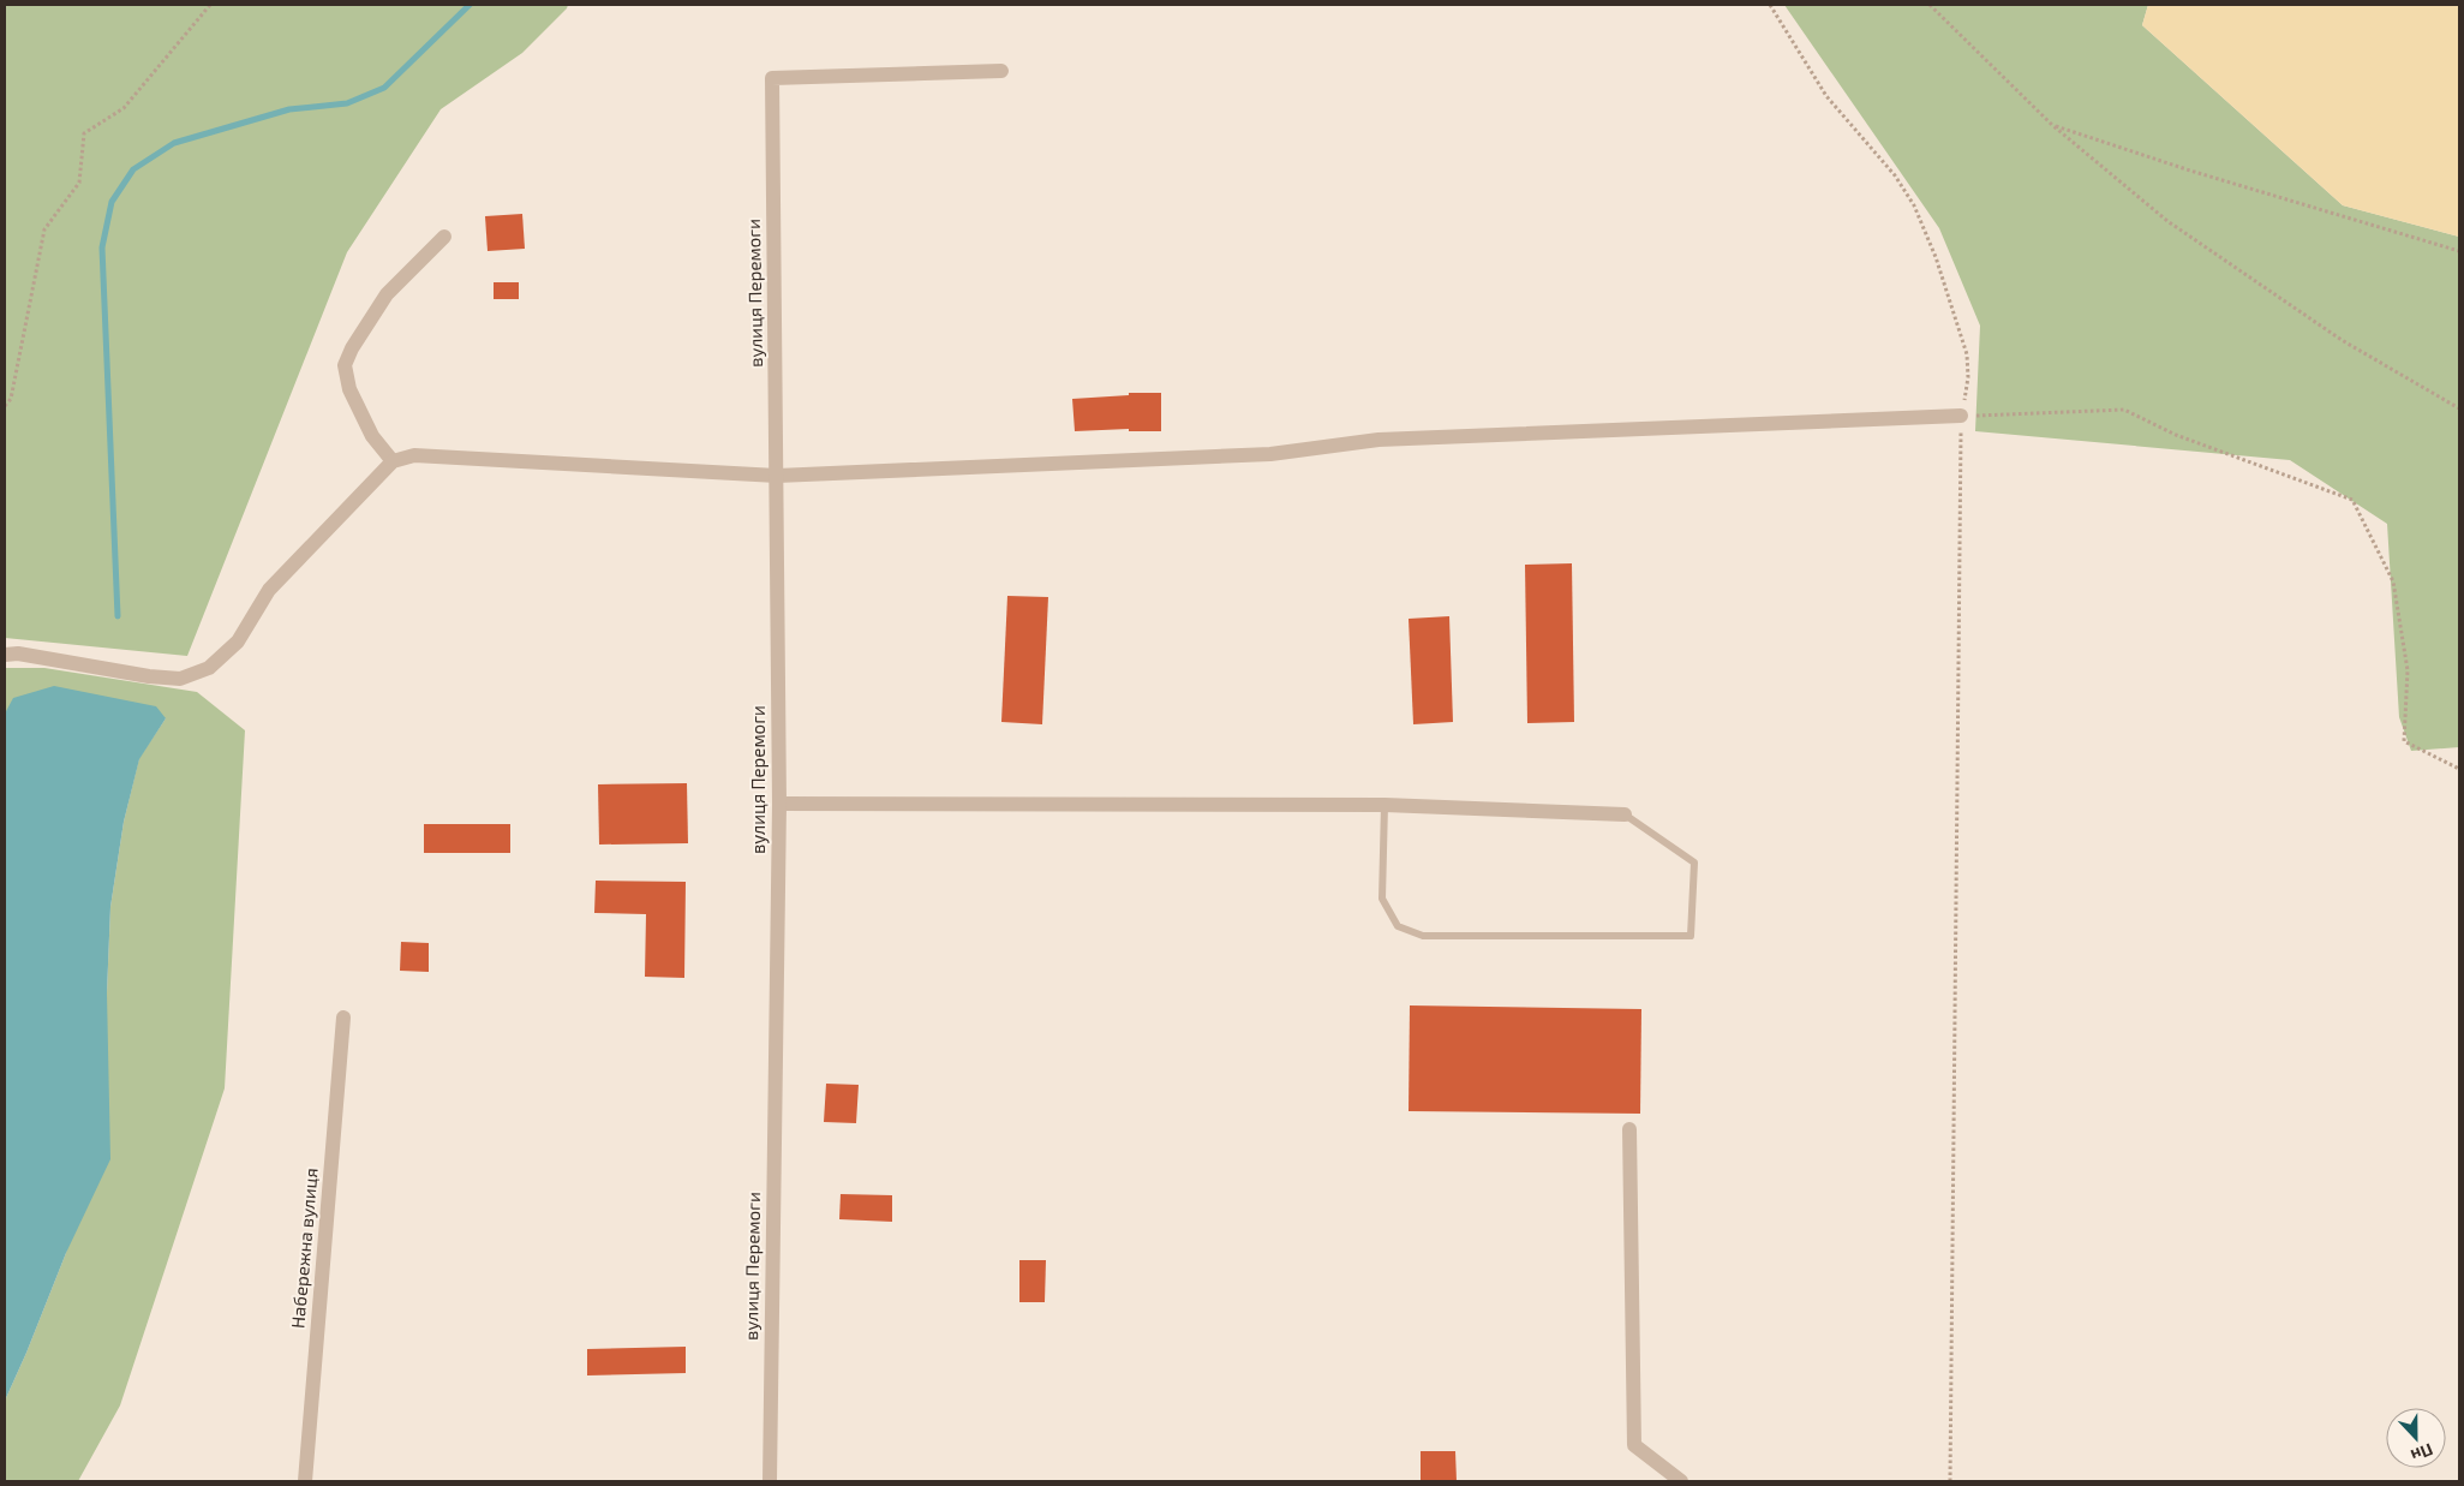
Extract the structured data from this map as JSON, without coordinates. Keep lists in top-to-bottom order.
{
  "streets": {
    "street": ["вулиця Перемоги", "Набережна вулиця"]
  },
  "north": "bottom"
}
